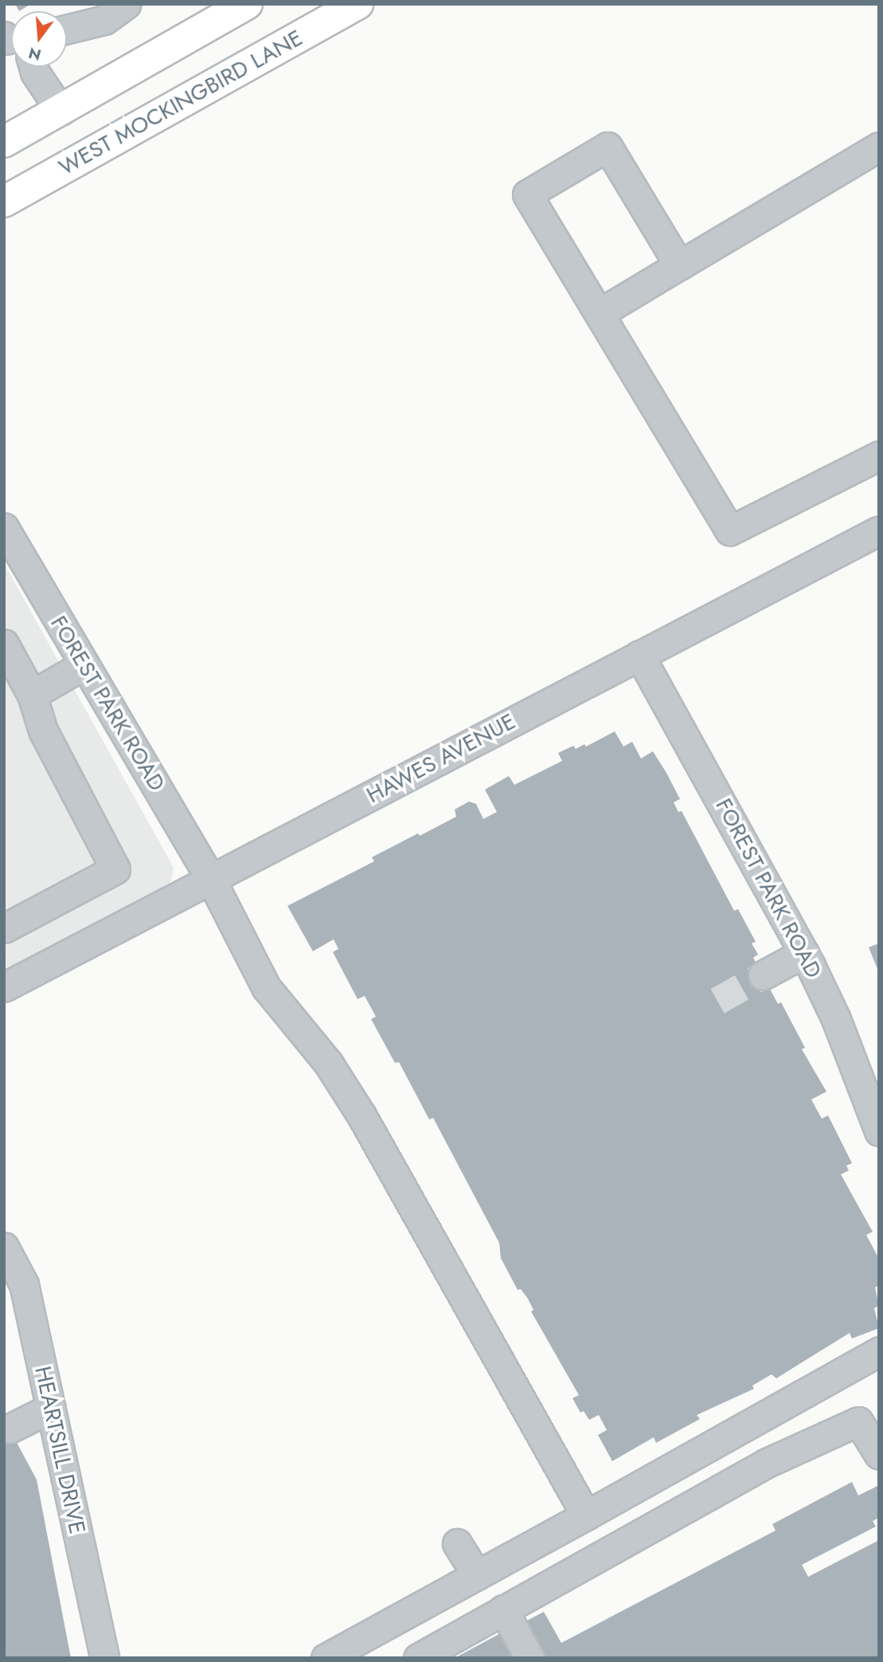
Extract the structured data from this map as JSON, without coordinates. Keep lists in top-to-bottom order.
{
  "streets": {
    "main road": ["WEST MOCKINGBIRD LANE"],
    "street": ["FOREST PARK ROAD", "HAWES AVENUE", "HEARTSILL DRIVE"]
  },
  "crossings": [
    ["FOREST PARK ROAD", "HAWES AVENUE"]
  ],
  "north": "bottom"
}
